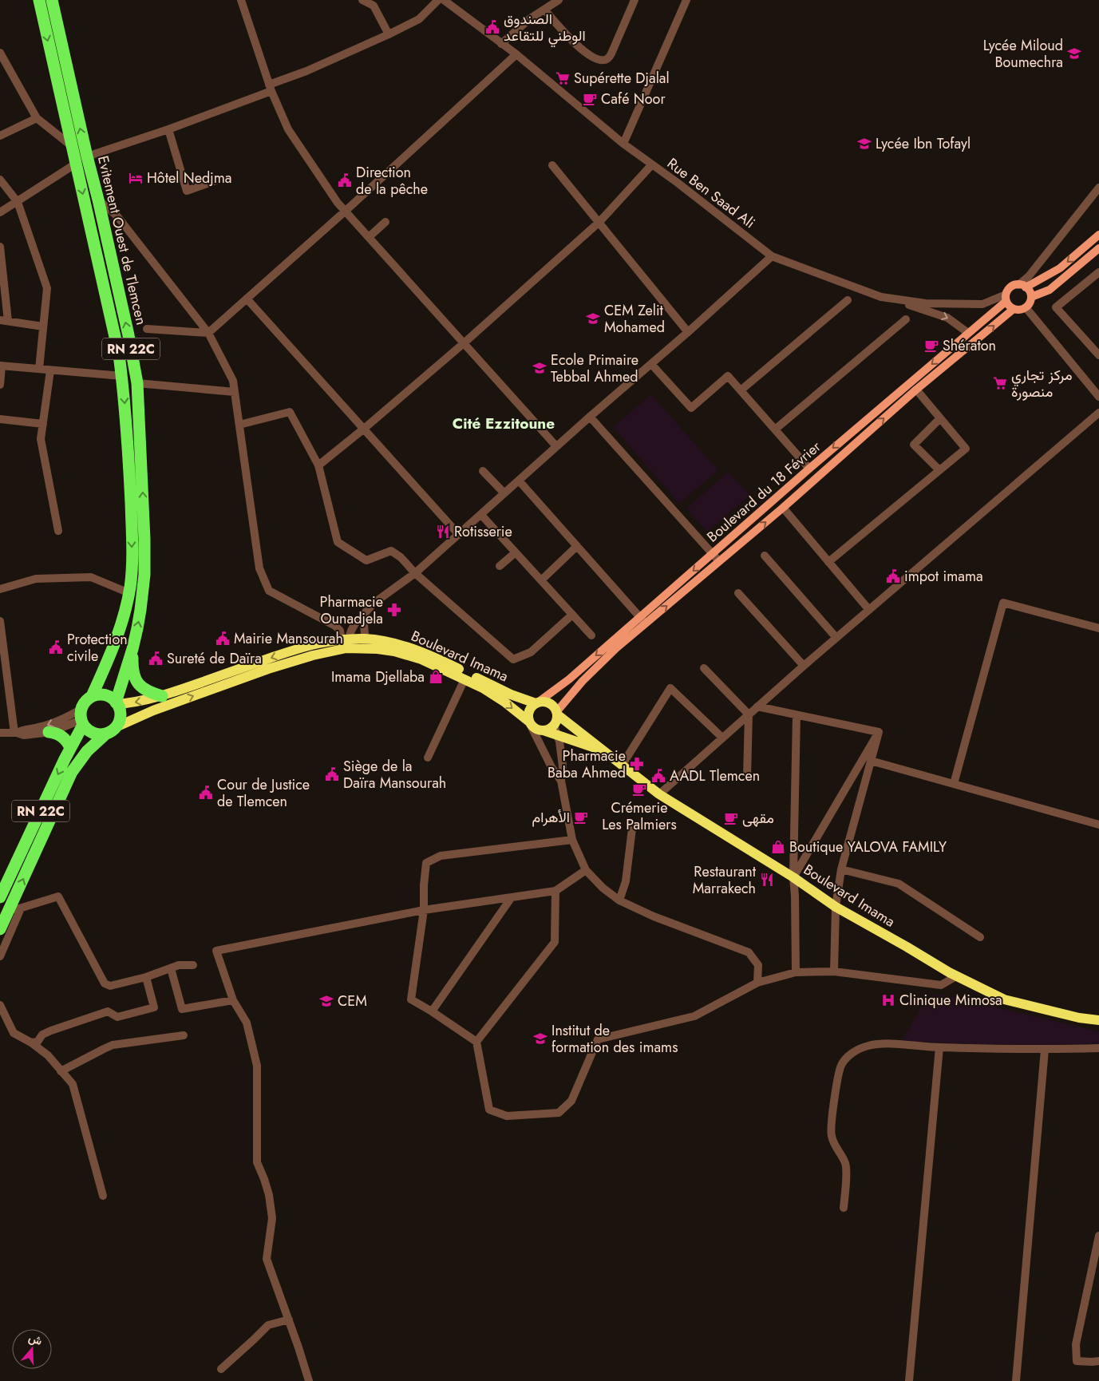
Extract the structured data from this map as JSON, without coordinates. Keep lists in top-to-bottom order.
{
  "streets": {
    "highway": ["Evitement Ouest de Tlemcen", "RN 22C"],
    "main road": ["Boulevard du 18 Février", "Boulevard Imama"],
    "street": ["Rue Ben Saad Ali"]
  },
  "crossings": [
    ["Rue Ben Saad Ali", "Boulevard du 18 Février"],
    ["Evitement Ouest de Tlemcen", "RN 22C"],
    ["Evitement Ouest de Tlemcen", "Boulevard Imama"],
    ["RN 22C", "Boulevard Imama"],
    ["Boulevard du 18 Février", "Boulevard Imama"]
  ],
  "districts": ["Cité Ezzitoune"],
  "places": {
    "public building": [
      "الصندوق الوطني للتقاعد",
      "Direction de la pêche",
      "impot imama",
      "Mairie Mansourah",
      "Protection civile",
      "Sureté de Daïra",
      "Siège de la Daïra Mansourah",
      "AADL Tlemcen",
      "Cour de Justice de Tlemcen"
    ],
    "school or university": [
      "Lycée Miloud Boumechra",
      "Lycée Ibn Tofayl",
      "CEM Zelit Mohamed",
      "Ecole Primaire Tebbal Ahmed",
      "CEM",
      "Institut de formation des imams"
    ],
    "supermarket": ["Supérette Djalal", "مركز تجاري منصورة"],
    "cafe": [
      "Café Noor",
      "Shératon",
      "Crémerie Les Palmiers",
      "الأهرام",
      "مقهى"
    ],
    "hotel": ["Hôtel Nedjma"],
    "restaurant": ["Rotisserie", "Restaurant Marrakech"],
    "pharmacy": ["Pharmacie Ounadjela", "Pharmacie Baba Ahmed"],
    "shop": ["Imama Djellaba", "Boutique YALOVA FAMILY"],
    "hospital": ["Clinique Mimosa"]
  },
  "north": "top"
}
